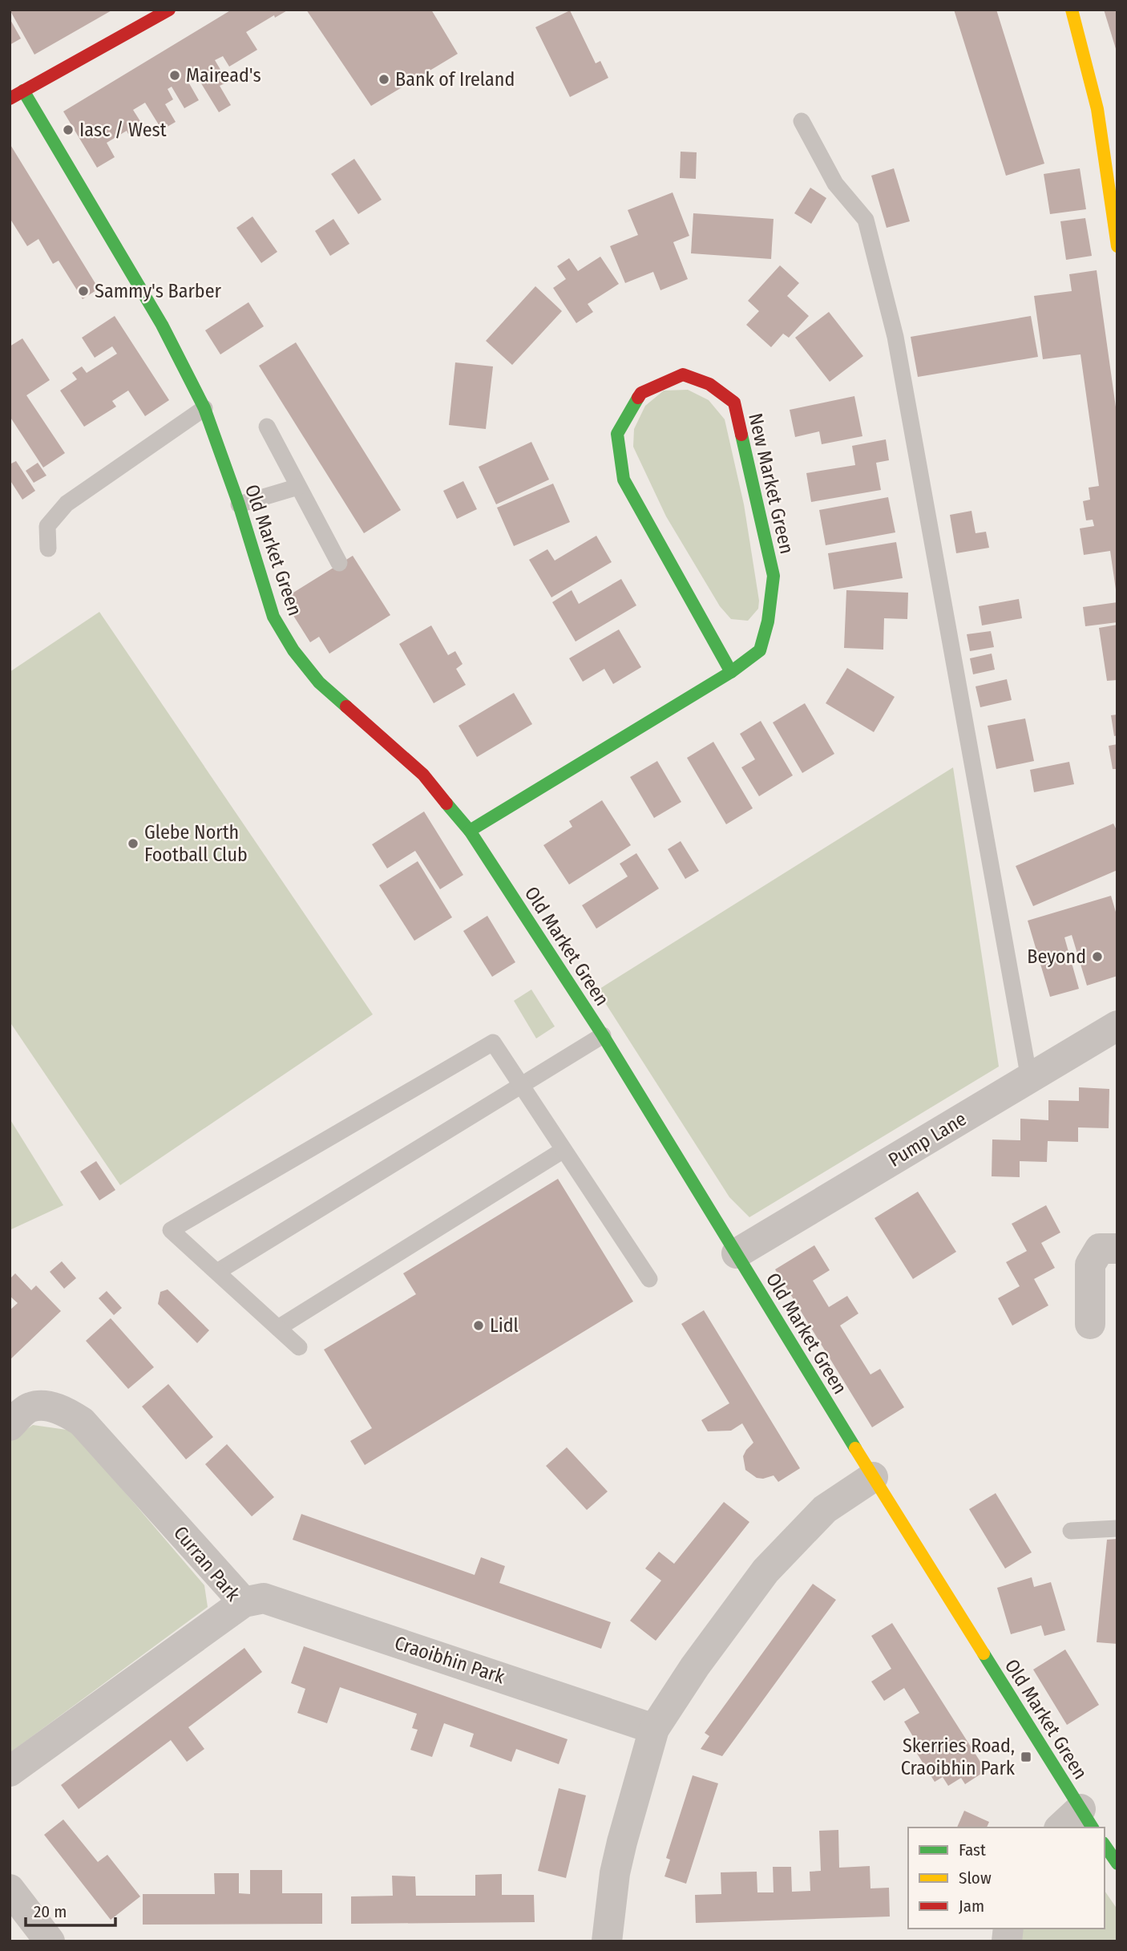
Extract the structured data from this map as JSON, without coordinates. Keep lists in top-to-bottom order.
{
  "streets": {
    "main road": ["New Market Green", "Old Market Green"],
    "street": ["Pump Lane", "Curran Park", "Craoibhin Park"]
  },
  "crossings": [
    ["New Market Green", "Old Market Green"],
    ["Old Market Green", "Pump Lane"],
    ["Curran Park", "Craoibhin Park"]
  ],
  "places": {
    "other": [
      "Mairead's",
      "Bank of Ireland",
      "Iasc / West",
      "Sammy's Barber",
      "Glebe North Football Club",
      "Beyond",
      "Lidl"
    ],
    "transit": ["Skerries Road, Craoibhin Park"]
  },
  "legend": ["Fast", "Slow", "Jam"],
  "scale_bar": "20 m"
}
